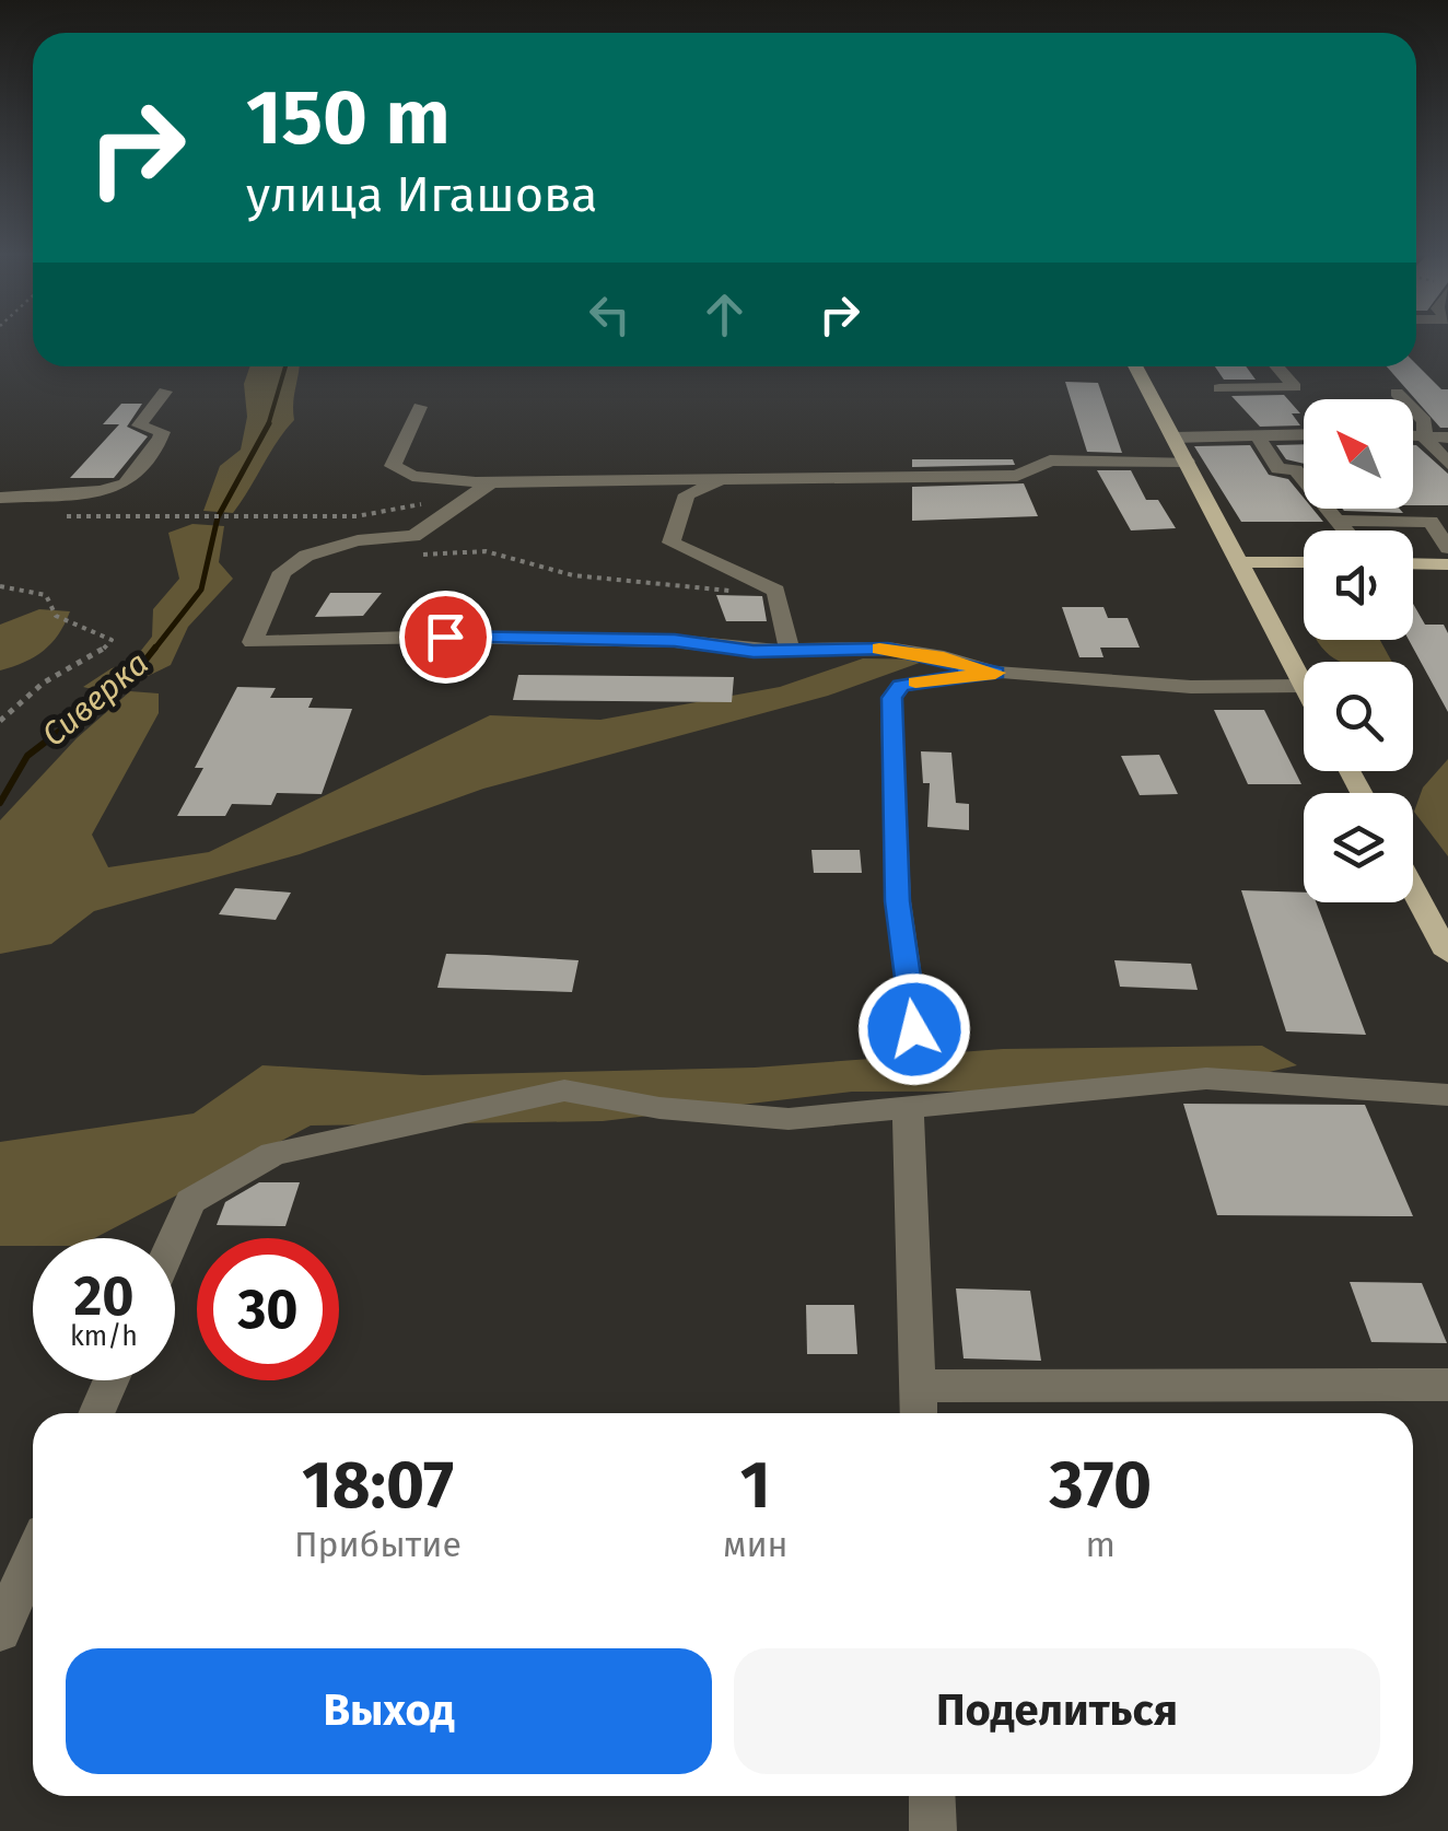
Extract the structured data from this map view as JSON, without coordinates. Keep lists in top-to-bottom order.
{
  "water": ["Сиверка"],
  "north": "top left",
  "page": {
    "turn": ["150 m", "улица Игашова"],
    "speed": "20 km/h",
    "limit": "30",
    "eta": [
      "18:07",
      "Прибытие",
      "1",
      "мин",
      "370",
      "m"
    ],
    "buttons": ["Выход", "Поделиться"]
  }
}
